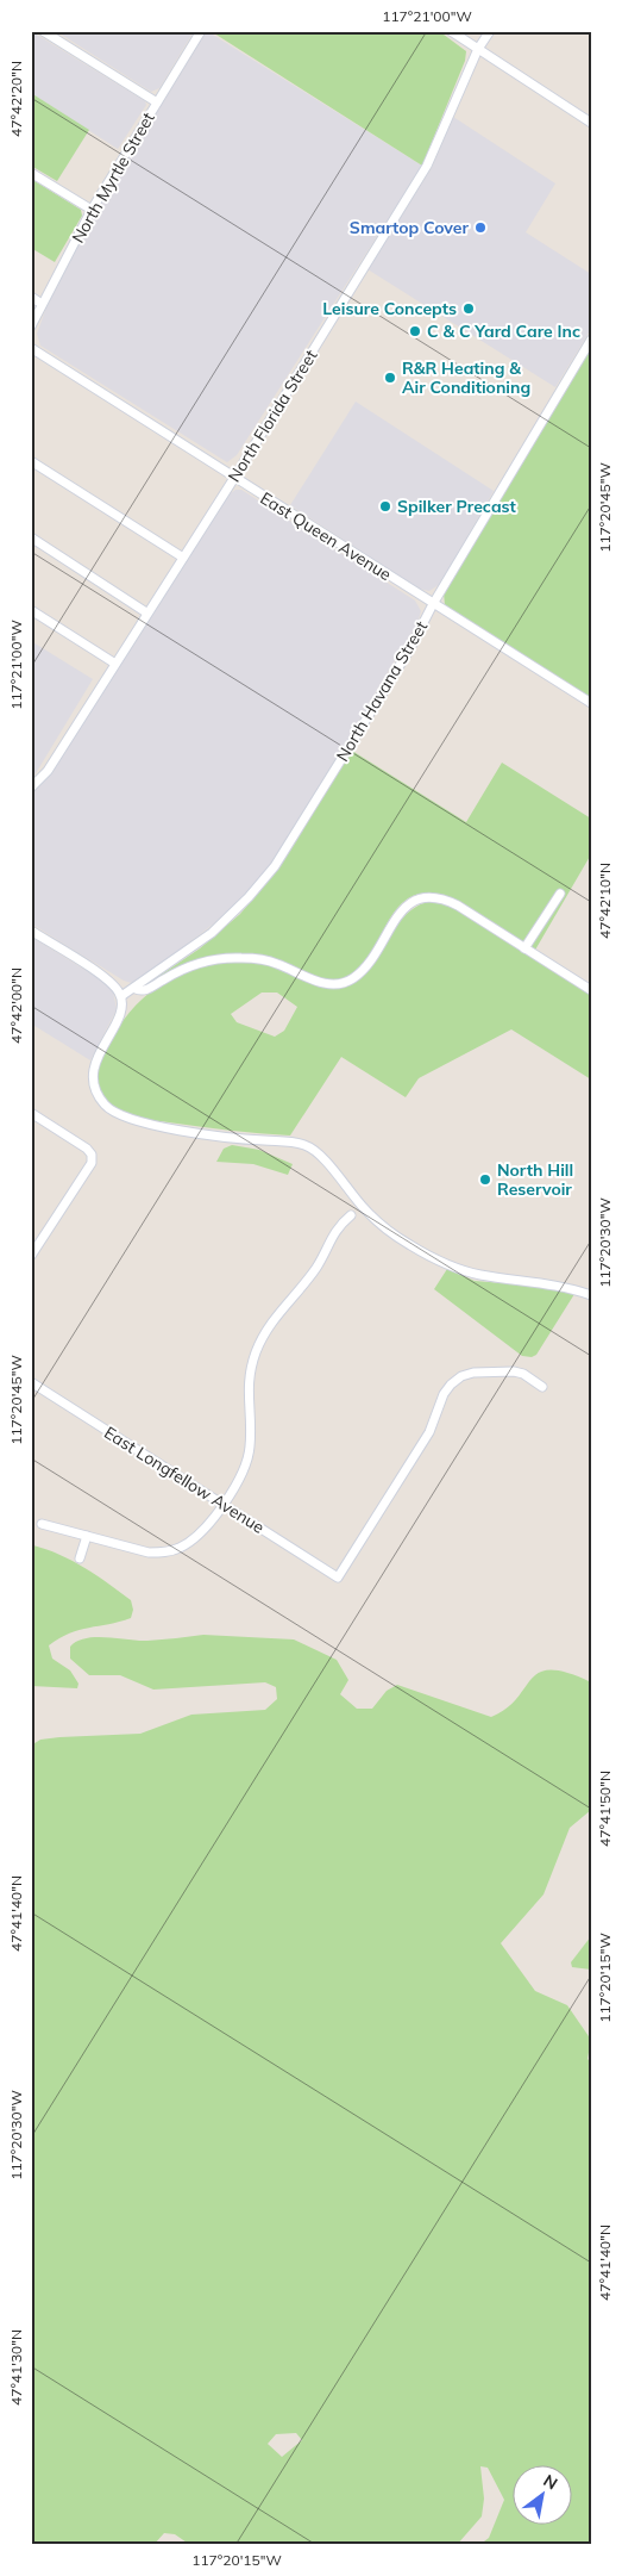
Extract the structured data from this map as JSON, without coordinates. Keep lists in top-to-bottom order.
{
  "streets": {
    "street": [
      "North Myrtle Street",
      "North Florida Street",
      "East Queen Avenue",
      "North Havana Street",
      "East Longfellow Avenue"
    ]
  },
  "crossings": [
    ["North Florida Street", "East Queen Avenue"],
    ["East Queen Avenue", "North Havana Street"]
  ],
  "places": [
    "Smartop Cover",
    "Leisure Concepts",
    "C & C Yard Care Inc",
    "R&R Heating & Air Conditioning",
    "Spilker Precast",
    "North Hill Reservoir"
  ],
  "north": "top right",
  "coordinates": [
    "117°21'00\"W",
    "47°42'20\"N",
    "117°20'45\"W",
    "47°42'10\"N",
    "47°42'00\"N",
    "117°20'30\"W",
    "47°41'50\"N",
    "47°41'40\"N",
    "117°20'15\"W",
    "47°41'30\"N"
  ]
}
